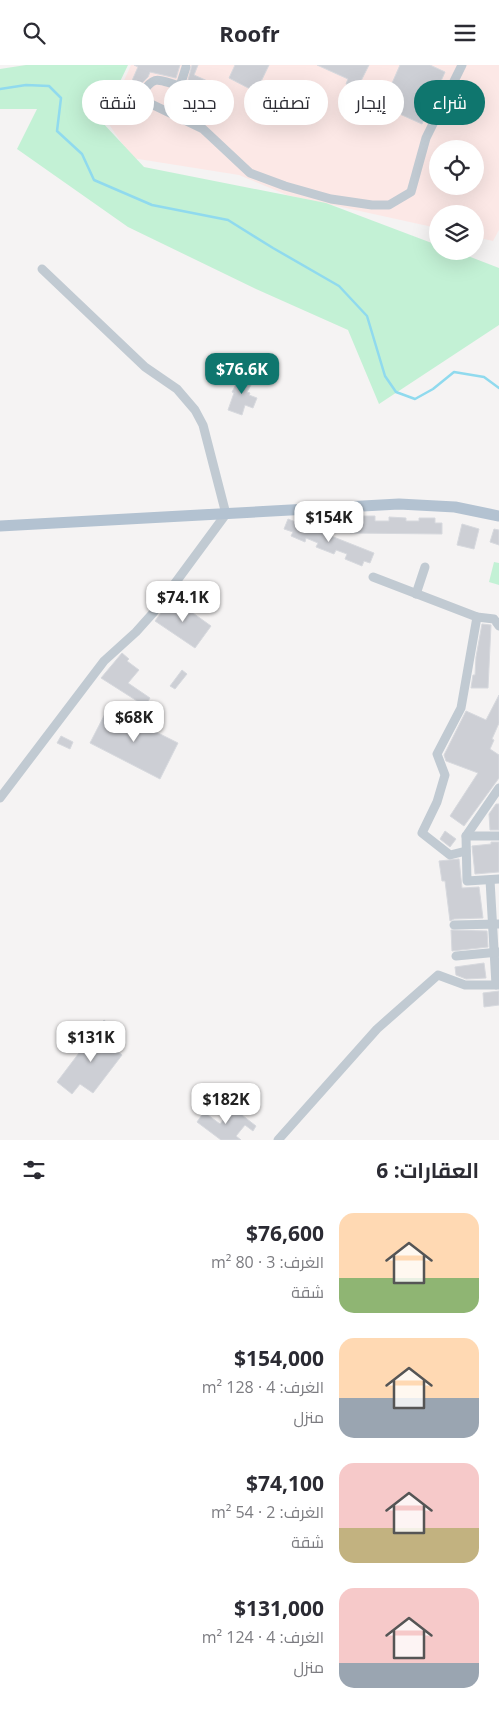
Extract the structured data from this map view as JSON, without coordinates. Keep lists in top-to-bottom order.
{
  "page": {
    "header": "Roofr",
    "chip": [
      "شراء",
      "إيجار",
      "تصفية",
      "جديد",
      "شقة"
    ],
    "price": [
      "$76.6K",
      "$154K",
      "$74.1K",
      "$68K",
      "$131K",
      "$182K"
    ],
    "heading": "العقارات: 6",
    "list": [
      {
        "name": "$76,600",
        "note": "الغرف: 3 · 80 m² · شقة"
      },
      {
        "name": "$154,000",
        "note": "الغرف: 4 · 128 m² · منزل"
      },
      {
        "name": "$74,100",
        "note": "الغرف: 2 · 54 m² · شقة"
      },
      {
        "name": "$131,000",
        "note": "الغرف: 4 · 124 m² · منزل"
      }
    ]
  }
}
